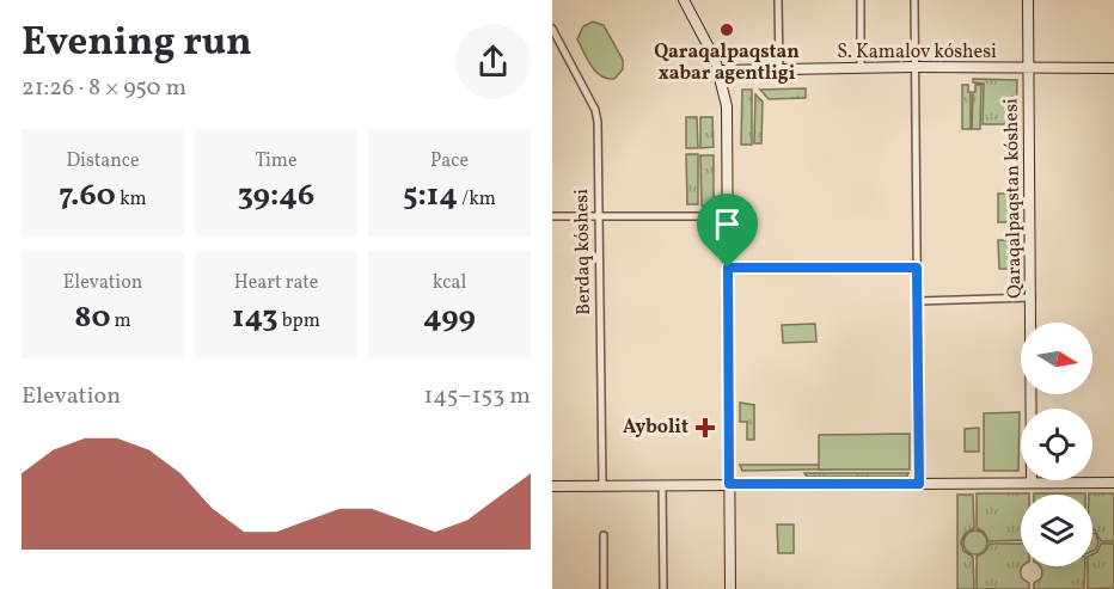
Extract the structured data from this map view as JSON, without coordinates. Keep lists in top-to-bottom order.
{
  "streets": {
    "street": ["S. Kamalov kóshesi", "Qaraqalpaqstan kóshesi", "Berdaq kóshesi"]
  },
  "crossings": [
    ["S. Kamalov kóshesi", "Qaraqalpaqstan kóshesi"]
  ],
  "places": {
    "other": ["Qaraqalpaqstan xabar agentligi"],
    "health": ["Aybolit"]
  },
  "north": "right",
  "page": {
    "heading": ["Evening run", "21:26 · 8 × 950 m"],
    "stats": [
      ["Distance", "7.60 km"],
      ["Time", "39:46"],
      ["Pace", "5:14 /km"],
      ["Elevation", "80 m"],
      ["Heart rate", "143 bpm"],
      ["kcal", "499"]
    ],
    "chart": ["Elevation", "145–153 m"]
  }
}
